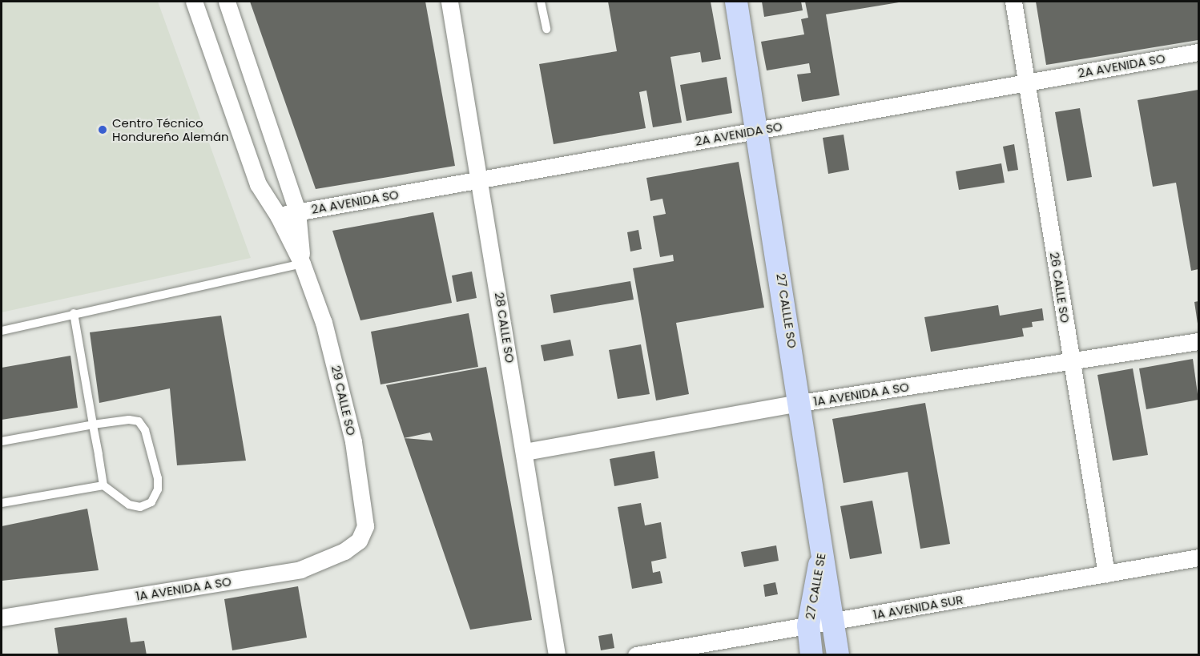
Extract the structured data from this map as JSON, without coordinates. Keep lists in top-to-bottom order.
{
  "streets": {
    "main road": ["27 CALLLE SO", "27 CALLE SE"],
    "street": [
      "2A AVENIDA SO",
      "26 CALLE SO",
      "28 CALLE SO",
      "1A AVENIDA A SO",
      "29 CALLE SO",
      "1A AVENIDA SUR"
    ]
  },
  "crossings": [
    ["2A AVENIDA SO", "26 CALLE SO"],
    ["2A AVENIDA SO", "27 CALLLE SO"],
    ["2A AVENIDA SO", "28 CALLE SO"],
    ["2A AVENIDA SO", "29 CALLE SO"],
    ["26 CALLE SO", "1A AVENIDA A SO"],
    ["26 CALLE SO", "1A AVENIDA SUR"],
    ["27 CALLLE SO", "1A AVENIDA A SO"],
    ["27 CALLLE SO", "27 CALLE SE"],
    ["27 CALLLE SO", "1A AVENIDA SUR"],
    ["28 CALLE SO", "1A AVENIDA A SO"],
    ["1A AVENIDA A SO", "29 CALLE SO"],
    ["27 CALLE SE", "1A AVENIDA SUR"]
  ],
  "places": ["Centro Técnico Hondureño Alemán"]
}
